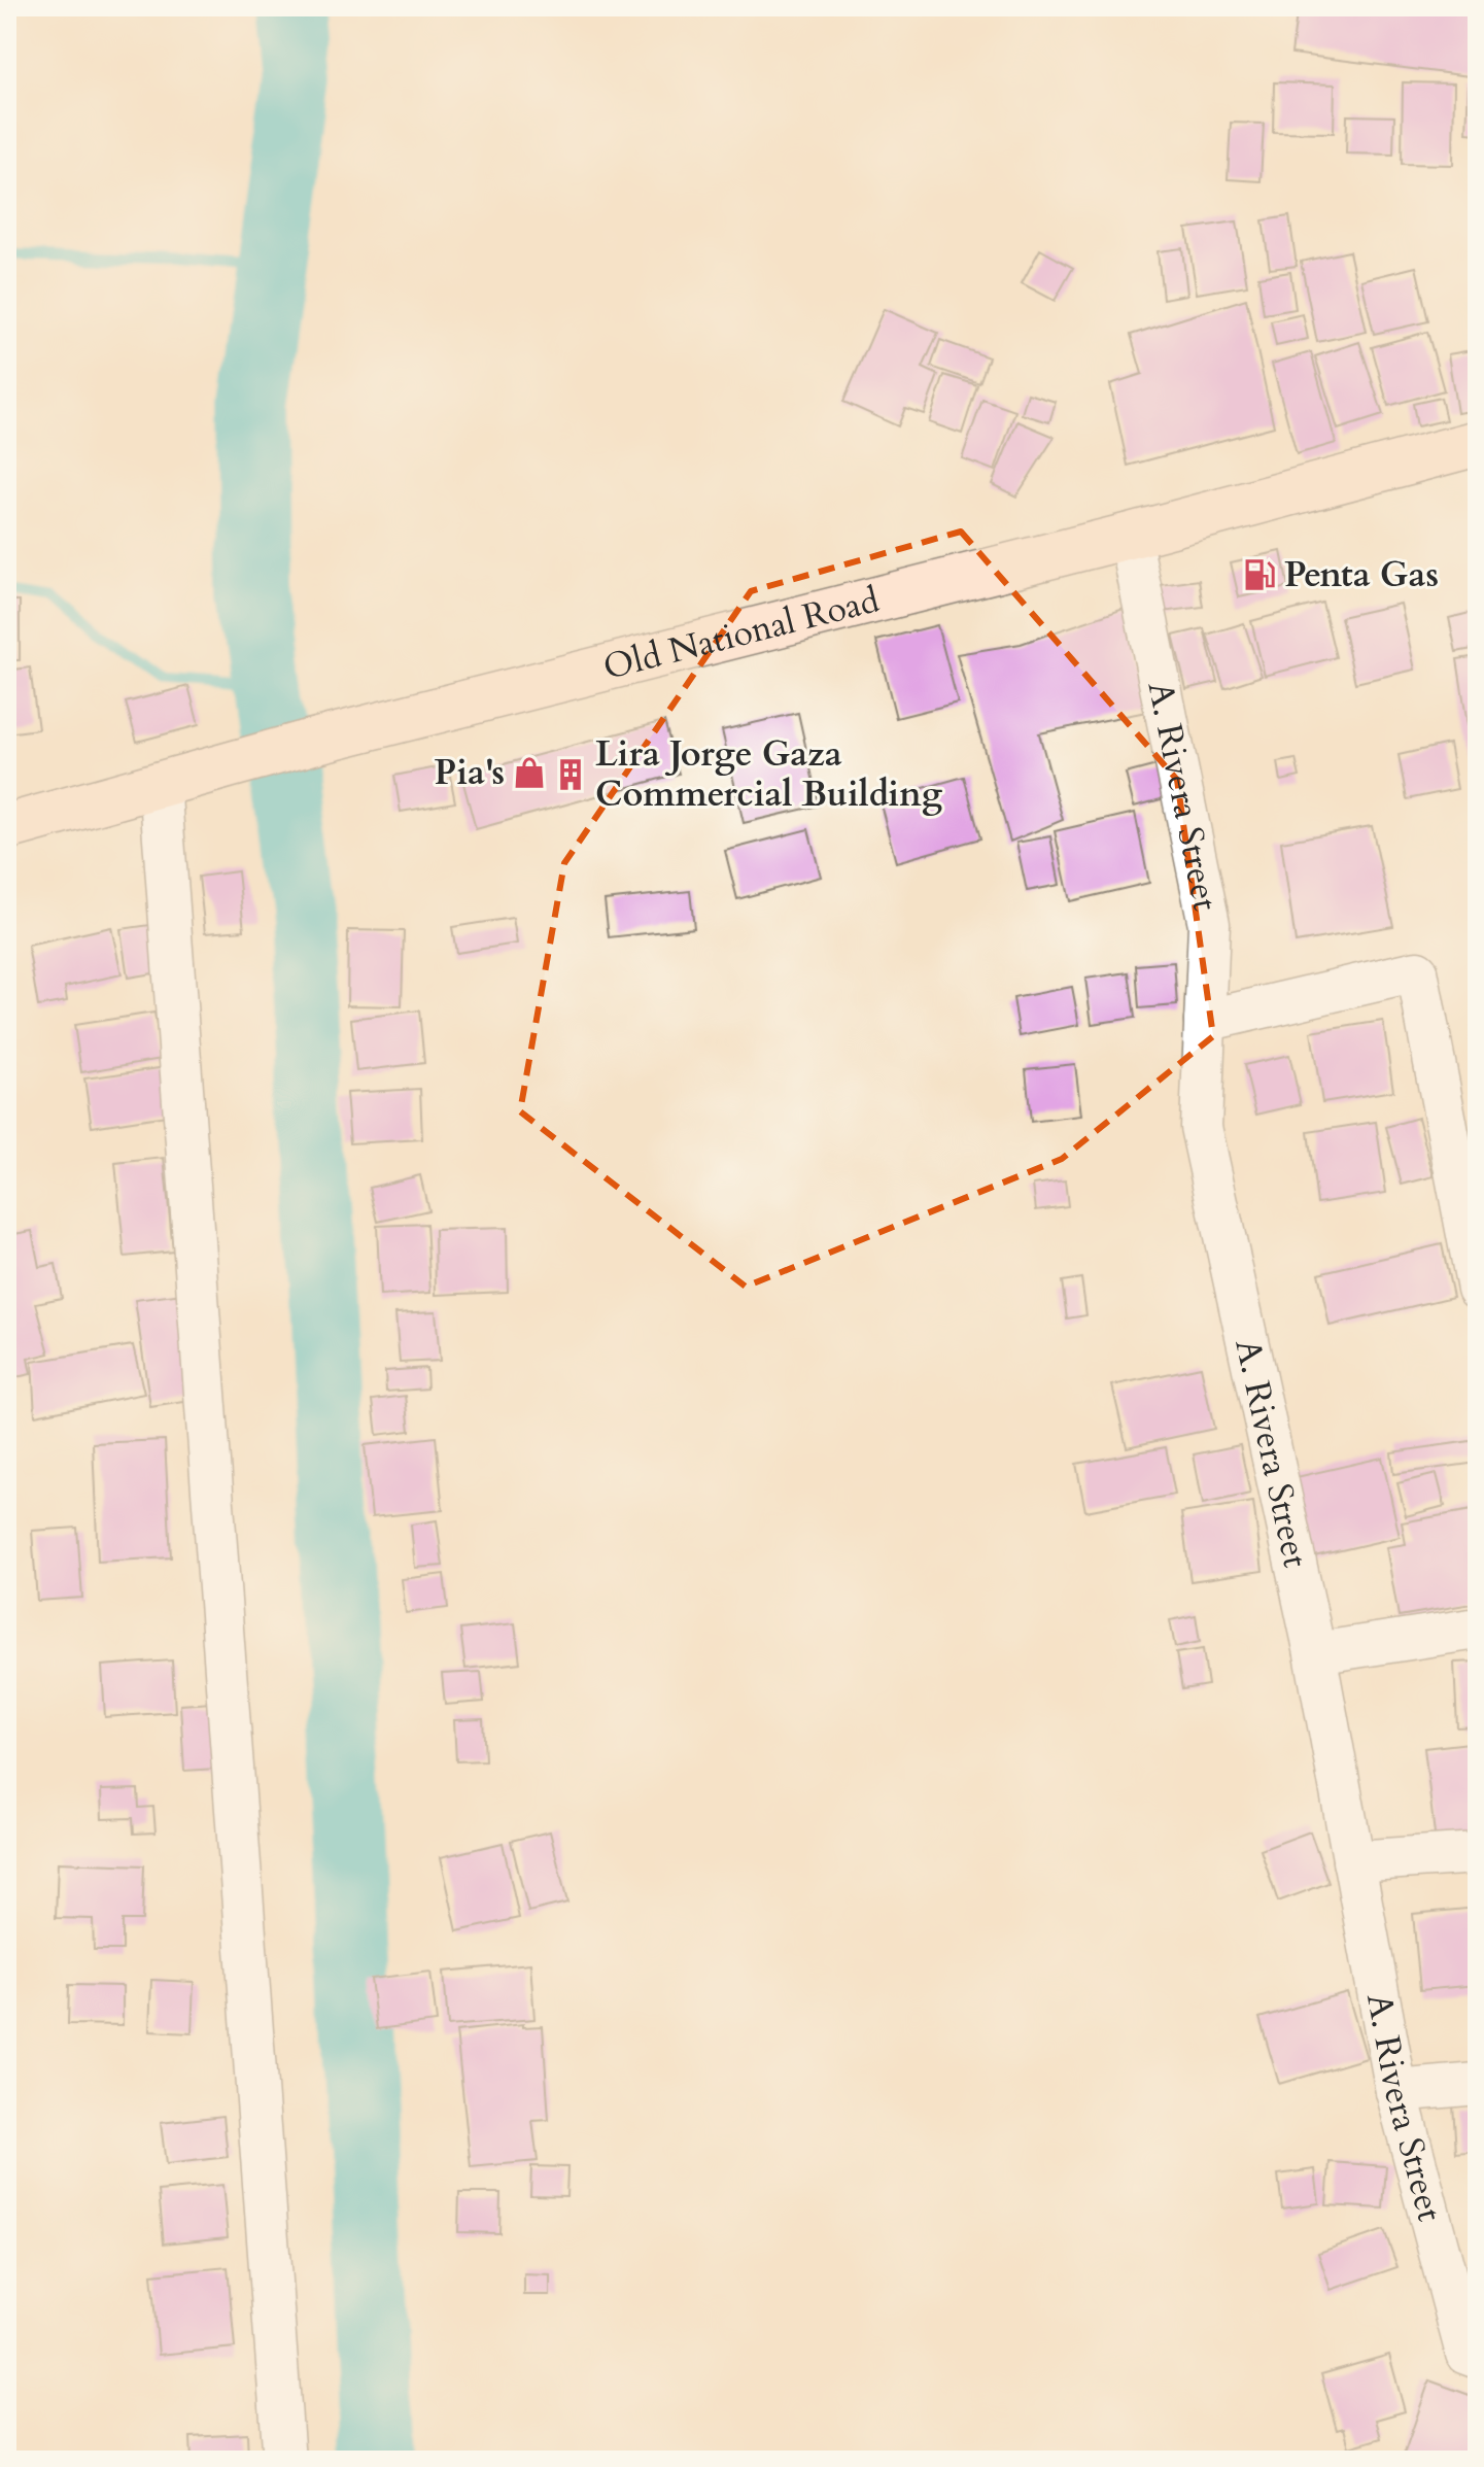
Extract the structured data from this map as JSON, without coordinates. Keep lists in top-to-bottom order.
{
  "streets": {
    "main road": ["Old National Road"],
    "street": ["A. Rivera Street"]
  },
  "crossings": [
    ["Old National Road", "A. Rivera Street"]
  ],
  "places": {
    "fuel station": ["Penta Gas"],
    "shop": ["Pia's"],
    "building": ["Lira Jorge Gaza Commercial Building"]
  }
}
